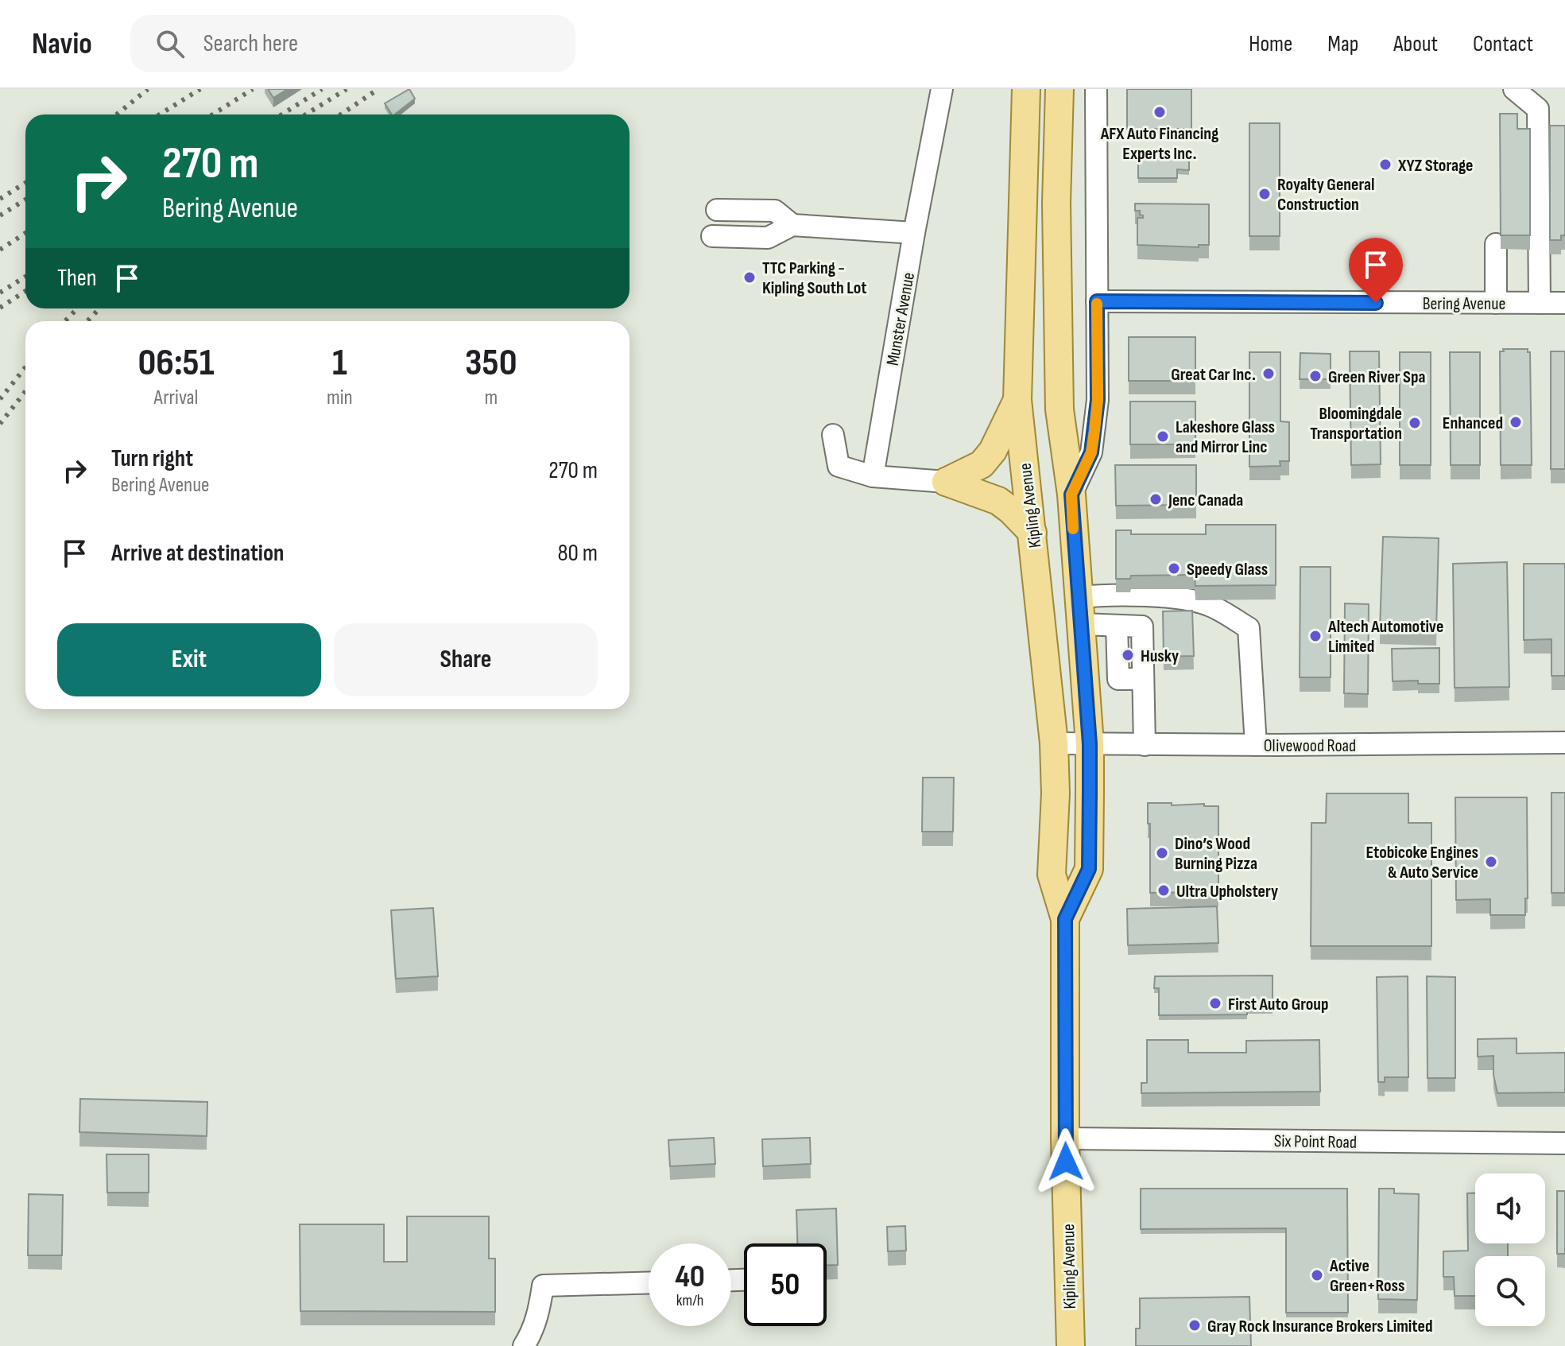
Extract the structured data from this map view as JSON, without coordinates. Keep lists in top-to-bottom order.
{
  "streets": {
    "main road": ["Kipling Avenue"],
    "street": [
      "Bering Avenue",
      "Munster Avenue",
      "Olivewood Road",
      "Six Point Road"
    ]
  },
  "crossings": [
    ["Bering Avenue", "Kipling Avenue"],
    ["Kipling Avenue", "Olivewood Road"],
    ["Kipling Avenue", "Six Point Road"]
  ],
  "places": [
    "AFX Auto Financing Experts Inc.",
    "XYZ Storage",
    "Royalty General Construction",
    "TTC Parking - Kipling South Lot",
    "Great Car Inc.",
    "Green River Spa",
    "Enhanced",
    "Bloomingdale Transportation",
    "Lakeshore Glass and Mirror Linc",
    "Jenc Canada",
    "Speedy Glass",
    "Altech Automotive Limited",
    "Husky",
    "Dino’s Wood Burning Pizza",
    "Etobicoke Engines & Auto Service",
    "Ultra Upholstery",
    "First Auto Group",
    "Active Green+Ross",
    "Gray Rock Insurance Brokers Limited"
  ],
  "page": {
    "header": "Navio",
    "search": "Search here",
    "nav": [
      "Home",
      "Map",
      "About",
      "Contact"
    ],
    "turn": ["270 m", "Bering Avenue"],
    "then": "Then",
    "eta": [
      "06:51",
      "Arrival",
      "1",
      "min",
      "350",
      "m"
    ],
    "list": [
      {
        "name": "Turn right",
        "note": "Bering Avenue",
        "value": "270 m"
      },
      {
        "name": "Arrive at destination",
        "value": "80 m"
      }
    ],
    "buttons": ["Exit", "Share"],
    "speed": "40 km/h",
    "limit": "50"
  }
}
